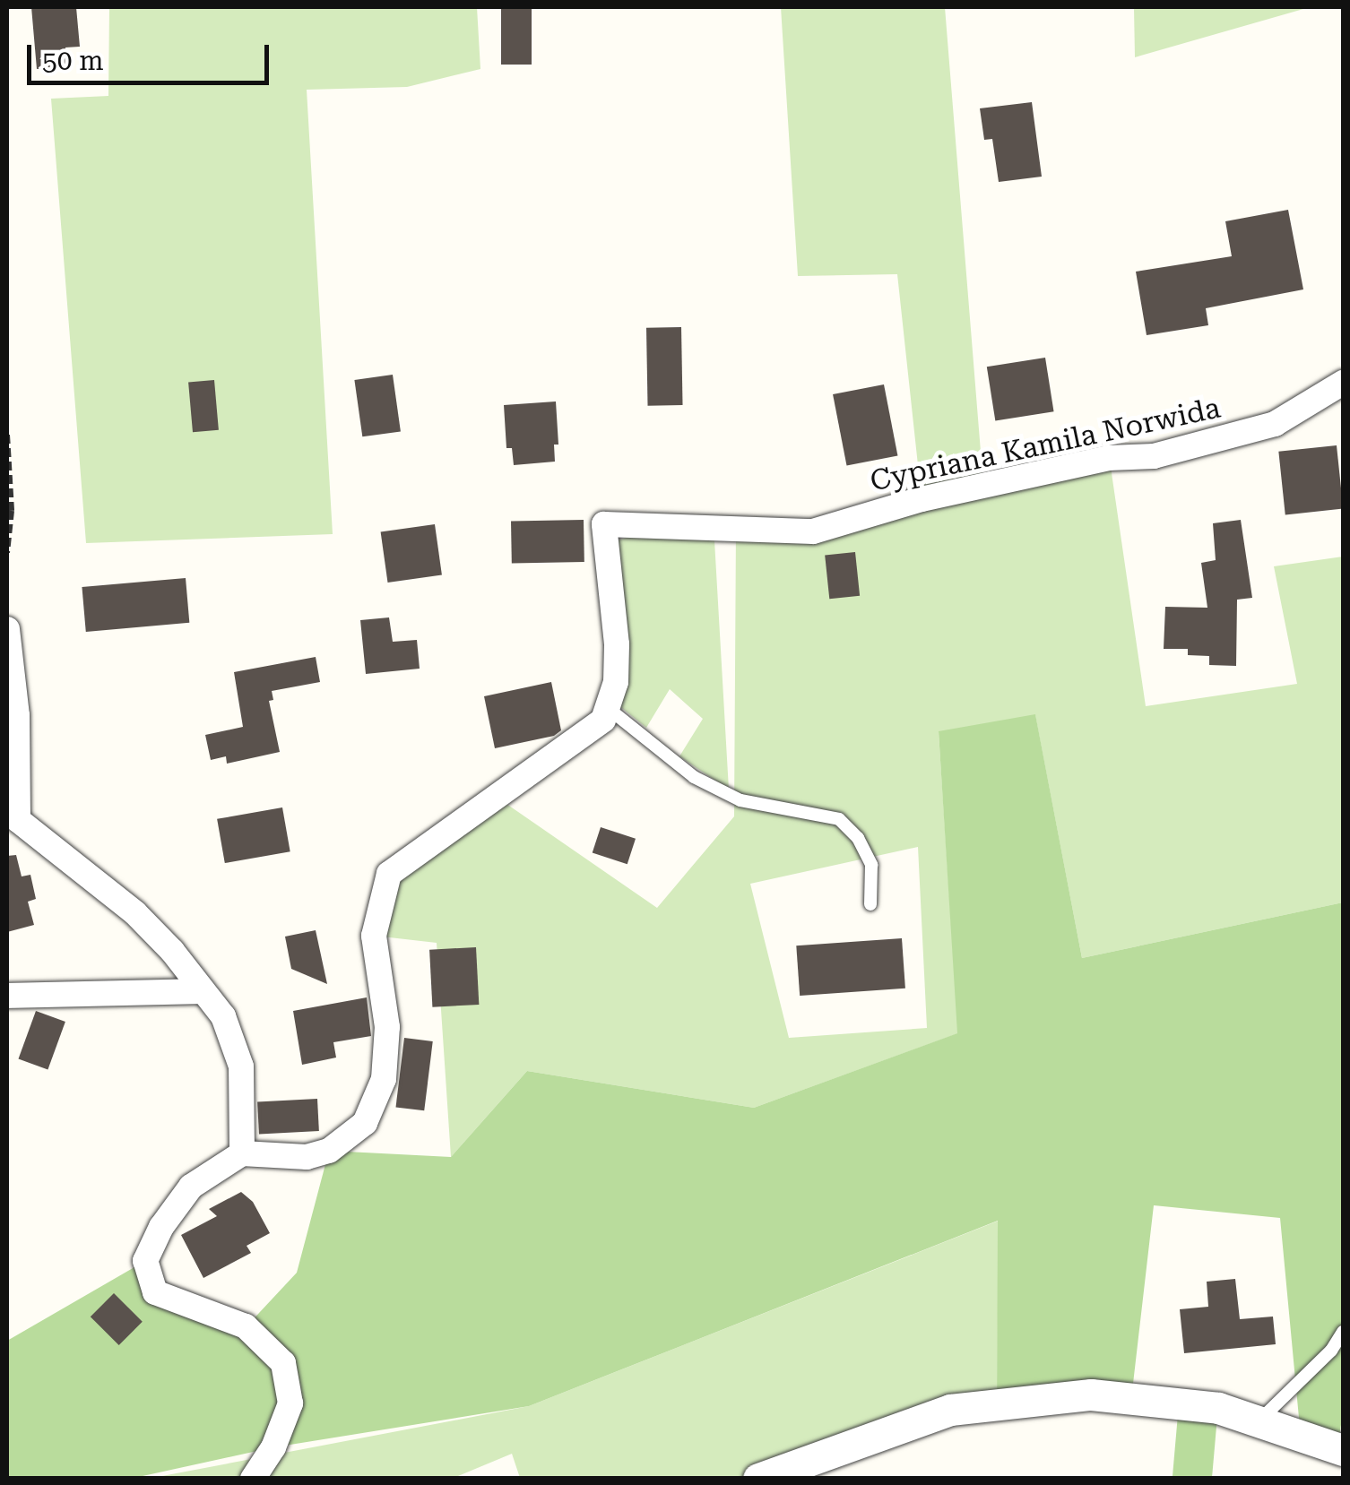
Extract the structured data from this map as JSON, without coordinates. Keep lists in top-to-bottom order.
{
  "streets": {
    "street": ["Cypriana Kamila Norwida"]
  },
  "scale_bar": "50 m"
}
